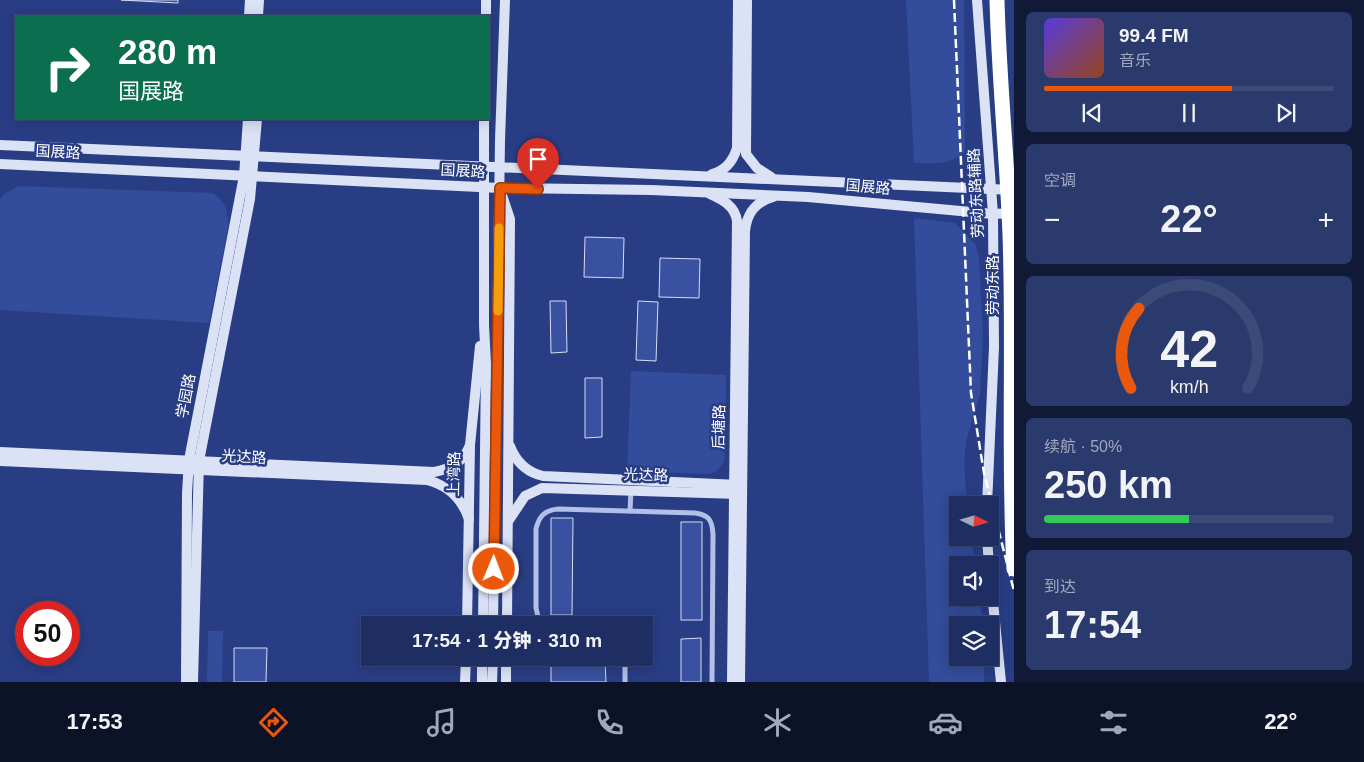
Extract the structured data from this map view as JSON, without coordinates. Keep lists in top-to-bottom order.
{
  "streets": {
    "highway": ["劳动东路"],
    "main road": [
      "国展路",
      "劳动东路辅路",
      "学园路",
      "后塘路",
      "光达路",
      "上湾路"
    ]
  },
  "crossings": [
    ["国展路", "劳动东路辅路"],
    ["国展路", "劳动东路"],
    ["国展路", "学园路"],
    ["国展路", "后塘路"],
    ["国展路", "上湾路"],
    ["劳动东路辅路", "劳动东路"],
    ["学园路", "光达路"],
    ["后塘路", "光达路"],
    ["光达路", "上湾路"]
  ],
  "north": "right",
  "page": {
    "turn": ["280 m", "国展路"],
    "song": ["99.4 FM", "音乐"],
    "tile": [
      "空调",
      ["续航 · 50%", "250 km"],
      ["到达", "17:54"]
    ],
    "heat": ["−", "22°", "+"],
    "limit": "50",
    "trip": "17:54 · 1 分钟 · 310 m",
    "tabs": ["17:53", "22°"],
    "gauge": ["42", "km/h"]
  }
}
